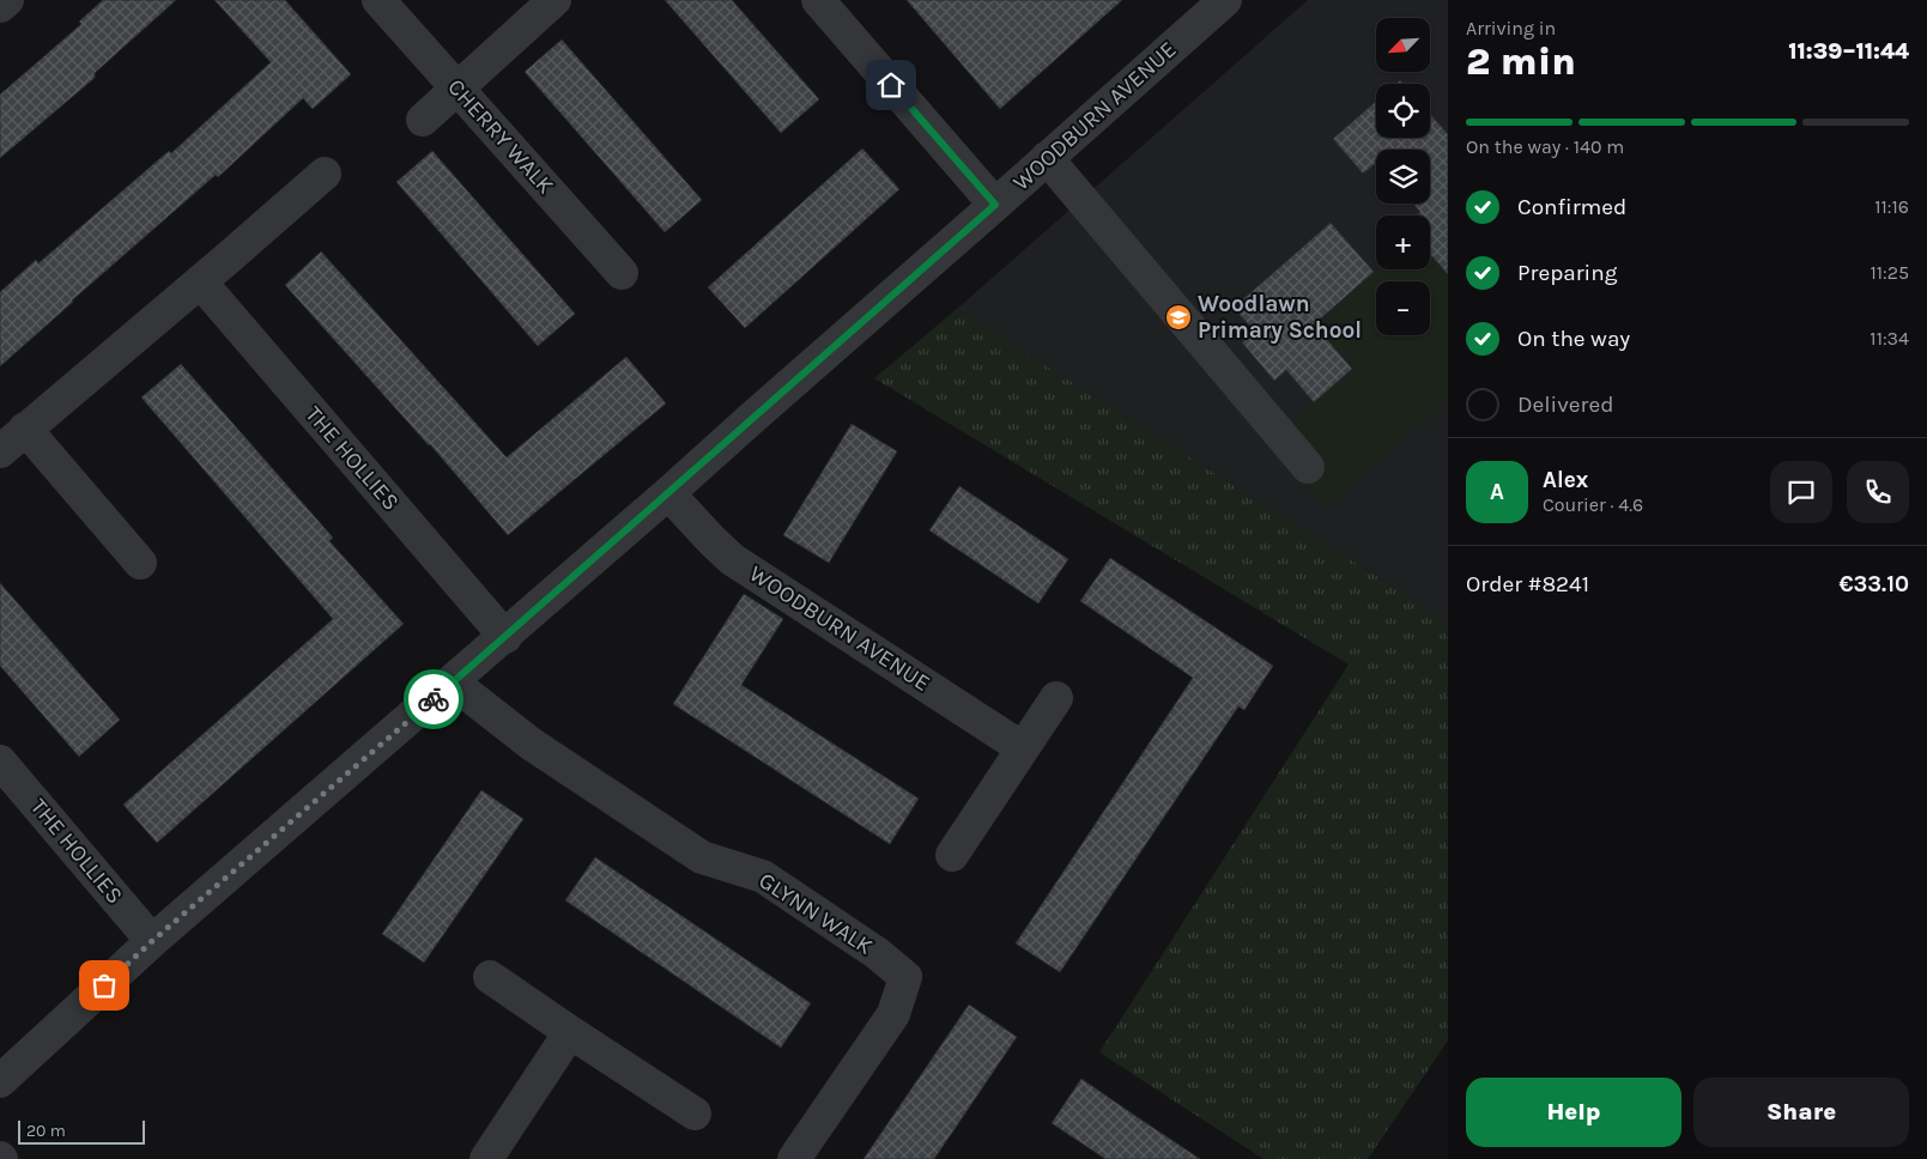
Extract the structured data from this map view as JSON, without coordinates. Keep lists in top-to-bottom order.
{
  "streets": {
    "street": [
      "WOODBURN AVENUE",
      "CHERRY WALK",
      "THE HOLLIES",
      "GLYNN WALK"
    ]
  },
  "crossings": [
    ["WOODBURN AVENUE", "THE HOLLIES"],
    ["WOODBURN AVENUE", "GLYNN WALK"]
  ],
  "places": {
    "school or university": ["Woodlawn Primary School"]
  },
  "scale_bar": "20 m",
  "north": "bottom left",
  "page": {
    "heading": ["2 min", "Arriving in", "11:39–11:44"],
    "panel": [
      "Alex",
      "Courier · 4.6",
      "Order #8241",
      "€33.10"
    ],
    "map_buttons": ["+", "−"],
    "bar": "On the way · 140 m",
    "list": [
      ["Confirmed", "11:16"],
      ["Preparing", "11:25"],
      ["On the way", "11:34"],
      "Delivered"
    ],
    "round": "A",
    "buttons": ["Help", "Share"],
    "scale": "20 m"
  }
}
